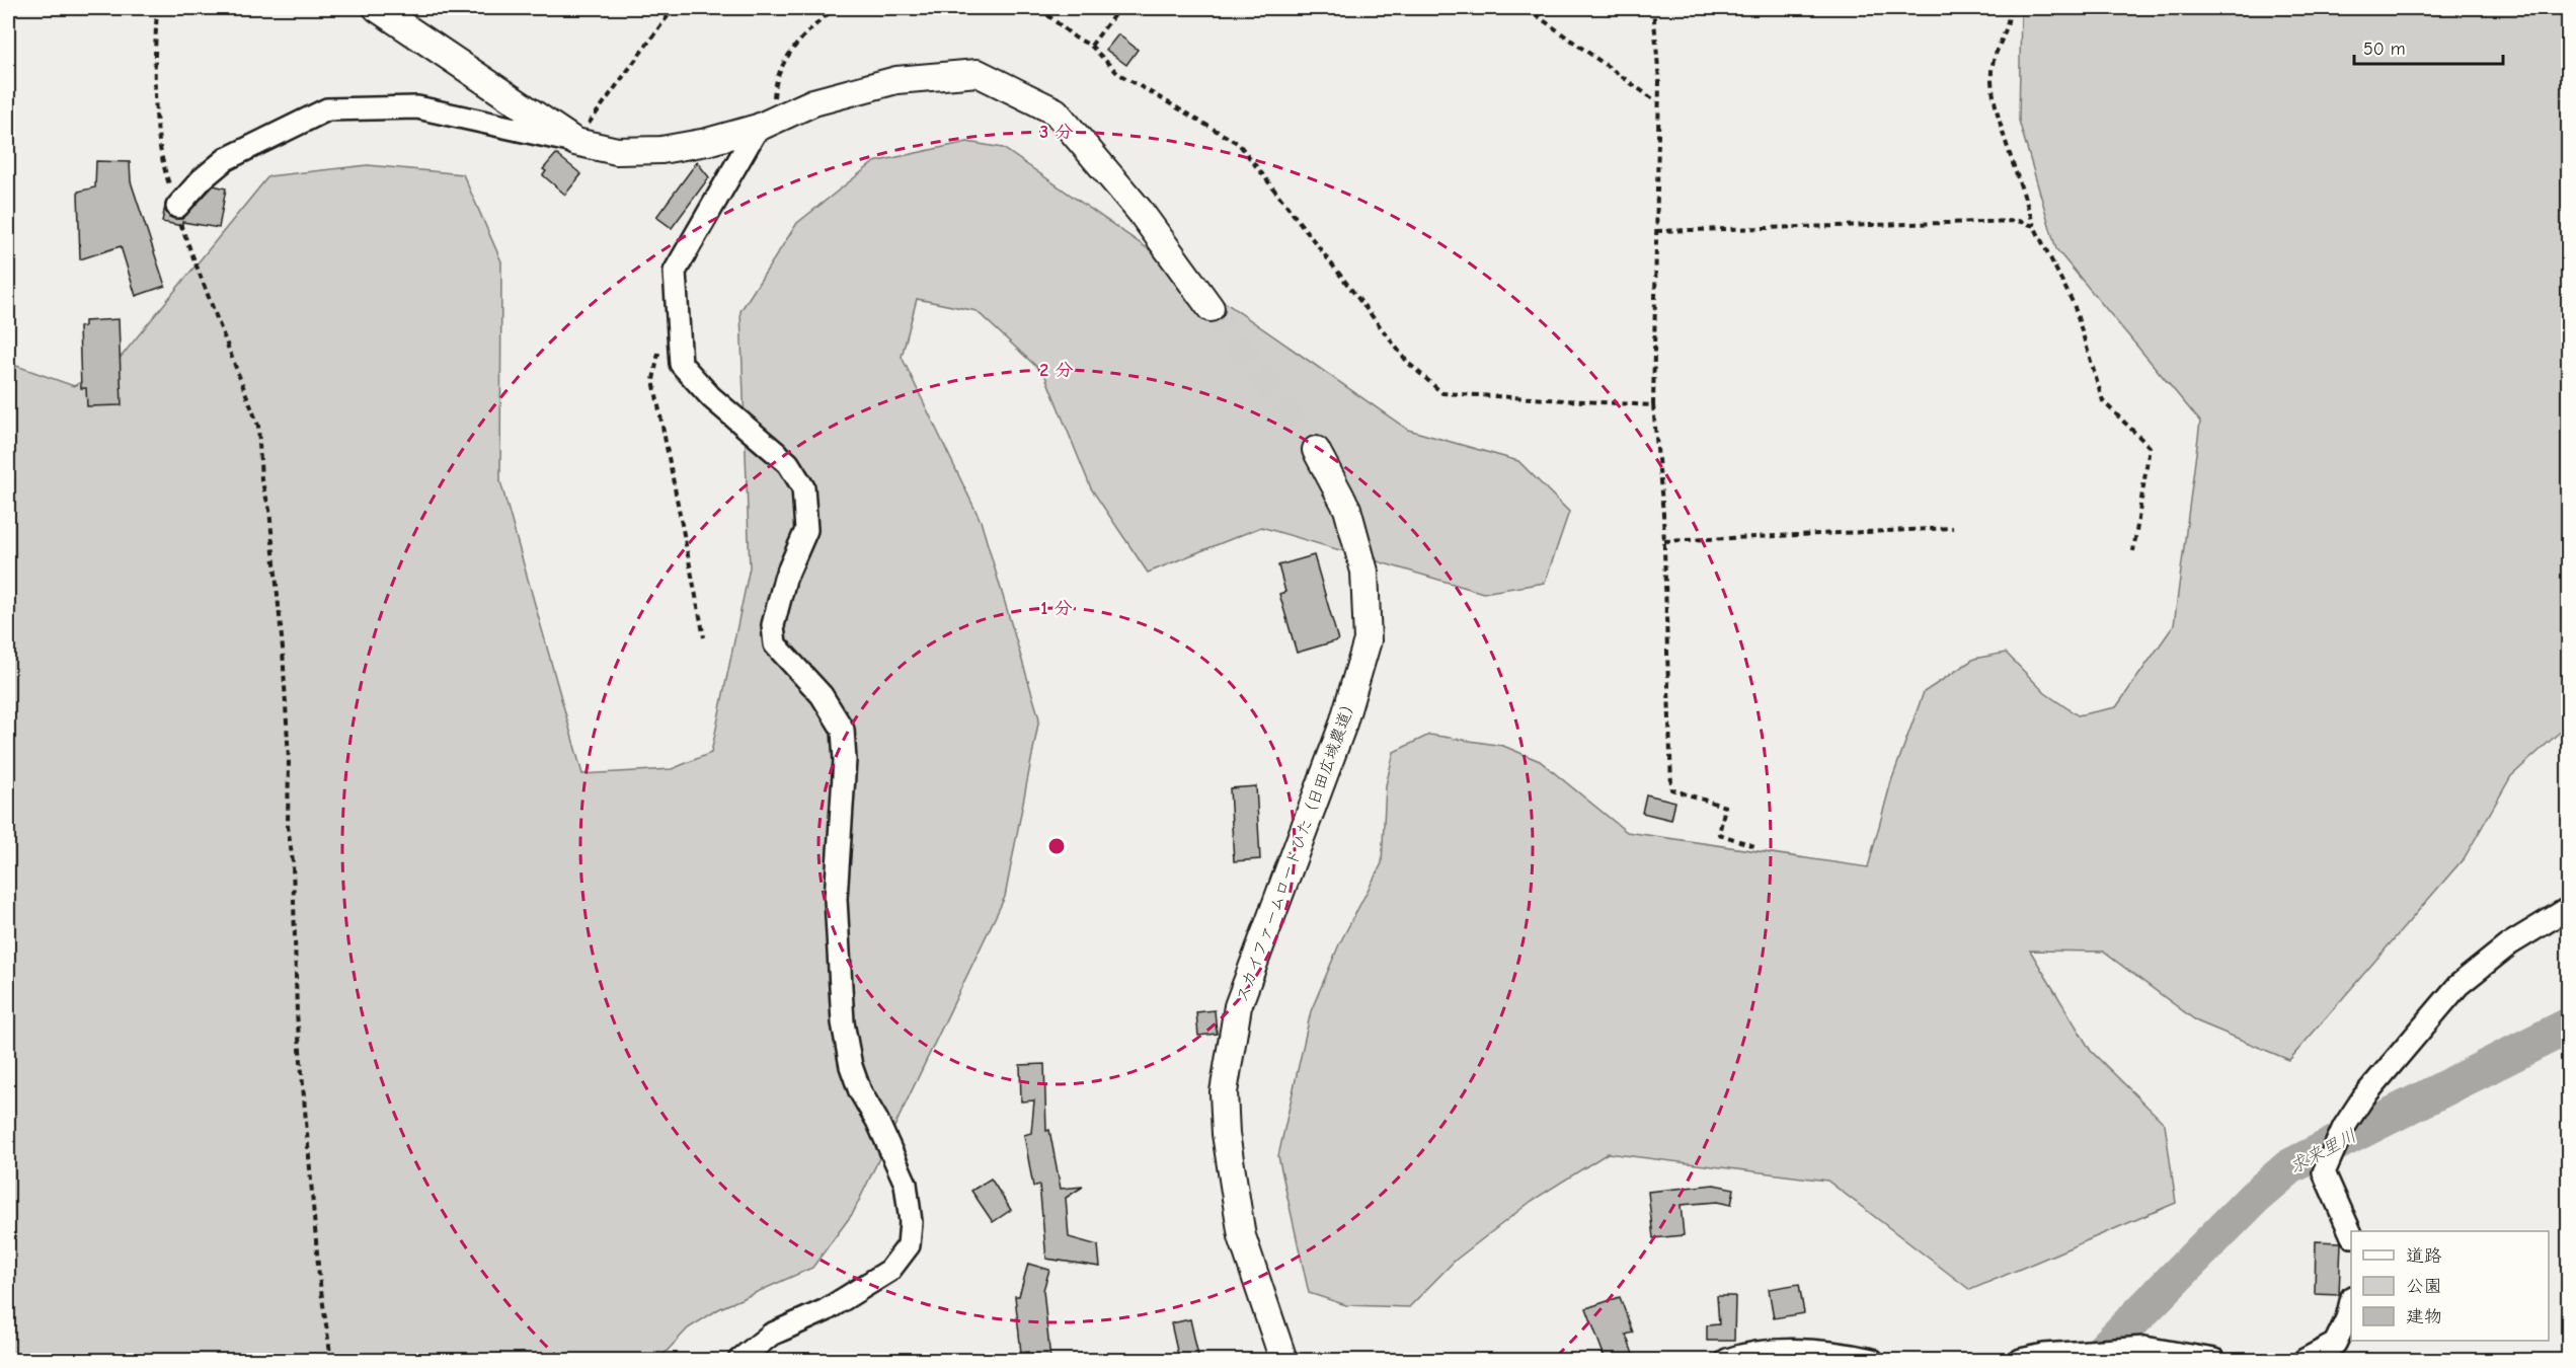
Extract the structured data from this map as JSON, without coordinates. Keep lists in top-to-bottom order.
{
  "streets": {
    "street": ["スカイファームロードひた（日田広域農道）"]
  },
  "water": ["求来里川"],
  "legend": ["道路", "公園", "建物"],
  "scale_bar": "50 m",
  "rings": ["3 分", "2 分", "1 分"]
}
